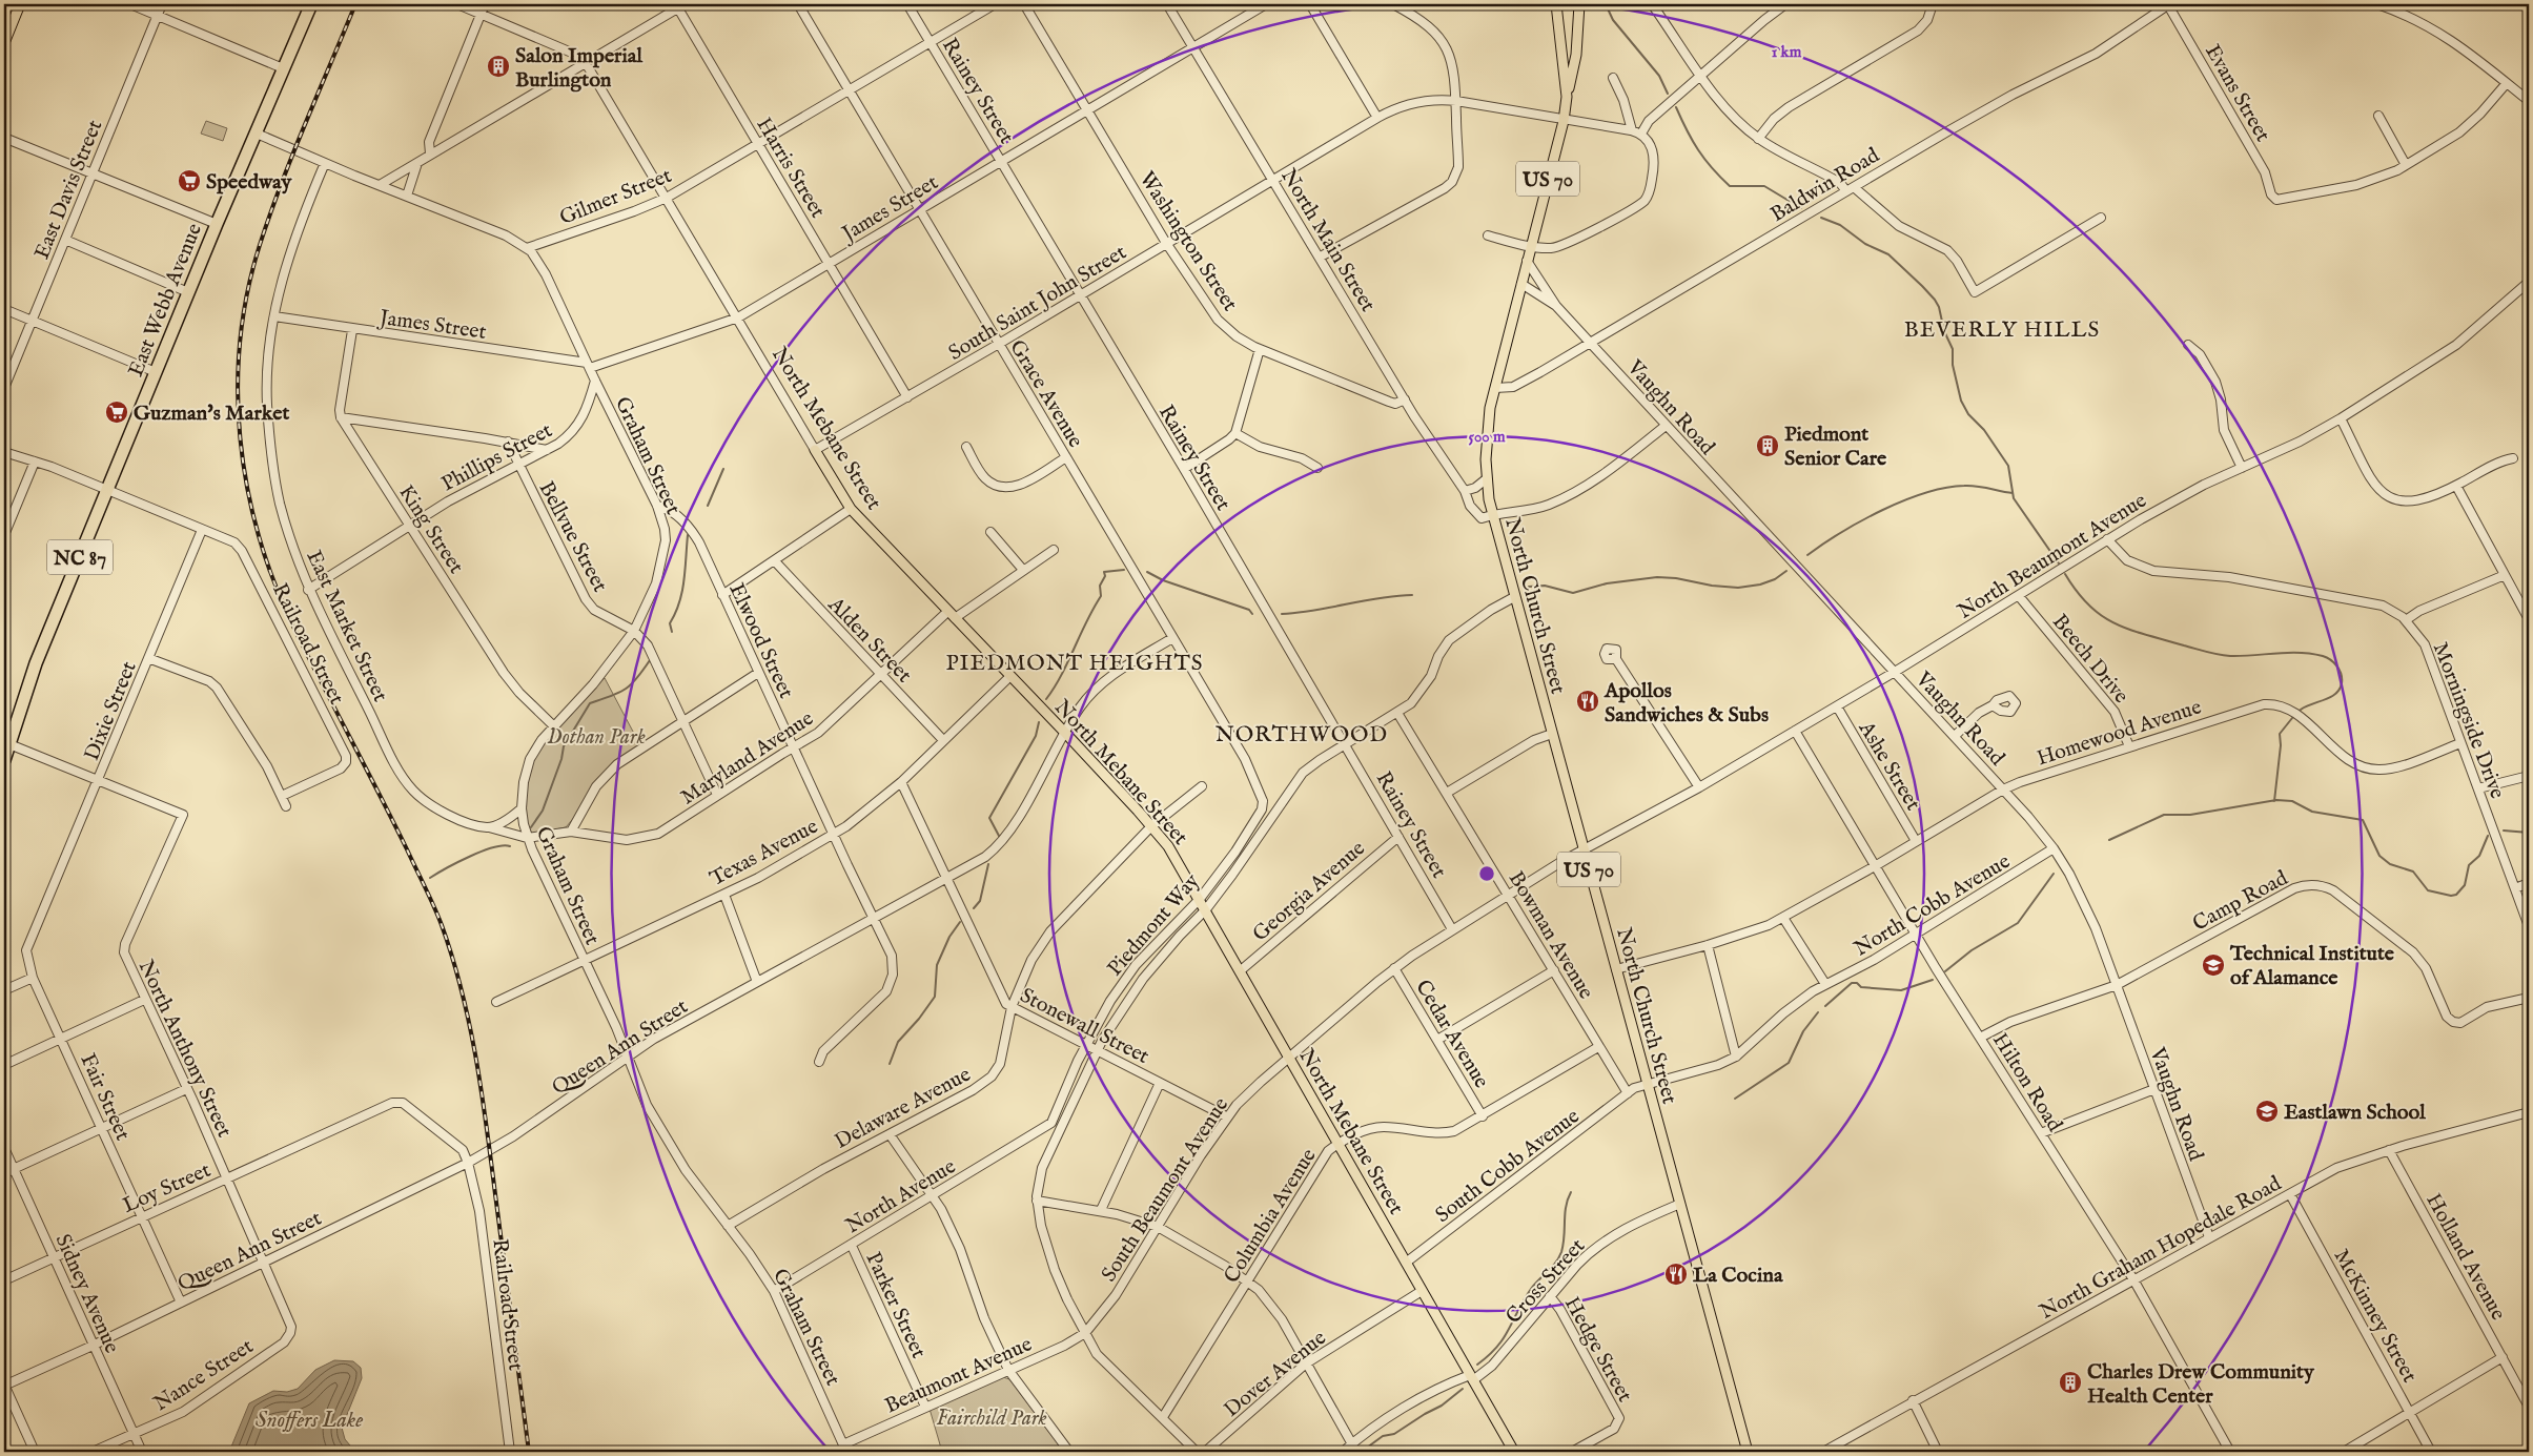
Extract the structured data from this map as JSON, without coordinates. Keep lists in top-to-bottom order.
{
  "streets": {
    "highway": ["East Webb Avenue", "NC 87"],
    "main road": ["US 70", "North Mebane Street", "North Church Street"],
    "street": [
      "Rainey Street",
      "Evans Street",
      "Harris Street",
      "Baldwin Road",
      "East Davis Street",
      "Gilmer Street",
      "James Street",
      "North Main Street",
      "Washington Street",
      "South Saint John Street",
      "Grace Avenue",
      "Vaughn Road",
      "Graham Street",
      "Phillips Street",
      "King Street",
      "Bellvue Street",
      "North Beaumont Avenue",
      "East Market Street",
      "Alden Street",
      "Elwood Street",
      "Railroad Street",
      "Beech Drive",
      "Dixie Street",
      "Morningside Drive",
      "Homewood Avenue",
      "Maryland Avenue",
      "Ashe Street",
      "Texas Avenue",
      "Georgia Avenue",
      "Camp Road",
      "North Cobb Avenue",
      "Piedmont Way",
      "Bowman Avenue",
      "Stonewall Street",
      "Cedar Avenue",
      "Queen Ann Street",
      "North Anthony Street",
      "Hilton Road",
      "Fair Street",
      "Delaware Avenue",
      "South Cobb Avenue",
      "Loy Street",
      "South Beaumont Avenue",
      "North Avenue",
      "Columbia Avenue",
      "North Graham Hopedale Road",
      "Holland Avenue",
      "Cross Street",
      "Sidney Avenue",
      "Parker Street",
      "McKinney Street",
      "Hedge Street",
      "Dover Avenue",
      "Nance Street",
      "Beaumont Avenue"
    ]
  },
  "crossings": [
    ["Rainey Street", "Gilmer Street"],
    ["Rainey Street", "James Street"],
    ["Rainey Street", "South Saint John Street"],
    ["Rainey Street", "Georgia Avenue"],
    ["Rainey Street", "Piedmont Way"],
    ["Rainey Street", "South Beaumont Avenue"],
    ["Evans Street", "Baldwin Road"],
    ["Harris Street", "Gilmer Street"],
    ["Harris Street", "James Street"],
    ["Harris Street", "South Saint John Street"],
    ["US 70", "North Church Street"],
    ["Baldwin Road", "Vaughn Road"],
    ["Baldwin Road", "North Church Street"],
    ["Gilmer Street", "Grace Avenue"],
    ["Gilmer Street", "North Mebane Street"],
    ["Gilmer Street", "Graham Street"],
    ["James Street", "North Main Street"],
    ["James Street", "Washington Street"],
    ["James Street", "Grace Avenue"],
    ["James Street", "North Mebane Street"],
    ["James Street", "Graham Street"],
    ["James Street", "East Market Street"],
    ["North Main Street", "Washington Street"],
    ["North Main Street", "South Saint John Street"],
    ["North Main Street", "North Church Street"],
    ["Washington Street", "South Saint John Street"],
    ["East Webb Avenue", "North Anthony Street"],
    ["South Saint John Street", "Grace Avenue"],
    ["South Saint John Street", "North Mebane Street"],
    ["South Saint John Street", "North Church Street"],
    ["Grace Avenue", "Piedmont Way"],
    ["Grace Avenue", "Queen Ann Street"],
    ["Vaughn Road", "North Beaumont Avenue"],
    ["Vaughn Road", "North Church Street"],
    ["Vaughn Road", "Homewood Avenue"],
    ["Vaughn Road", "Camp Road"],
    ["Vaughn Road", "North Cobb Avenue"],
    ["Vaughn Road", "North Graham Hopedale Road"],
    ["North Mebane Street", "Maryland Avenue"],
    ["North Mebane Street", "Texas Avenue"],
    ["North Mebane Street", "Georgia Avenue"],
    ["North Mebane Street", "Piedmont Way"],
    ["North Mebane Street", "Queen Ann Street"],
    ["North Mebane Street", "Delaware Avenue"],
    ["North Mebane Street", "South Cobb Avenue"],
    ["North Mebane Street", "South Beaumont Avenue"],
    ["North Mebane Street", "Columbia Avenue"],
    ["North Mebane Street", "Cross Street"],
    ["North Mebane Street", "Dover Avenue"],
    ["Graham Street", "Phillips Street"],
    ["Graham Street", "King Street"],
    ["Graham Street", "Bellvue Street"],
    ["Graham Street", "East Market Street"],
    ["Graham Street", "Elwood Street"],
    ["Graham Street", "Maryland Avenue"],
    ["Graham Street", "Texas Avenue"],
    ["Graham Street", "Queen Ann Street"],
    ["Graham Street", "Delaware Avenue"],
    ["Graham Street", "North Avenue"],
    ["Graham Street", "Beaumont Avenue"],
    ["Phillips Street", "King Street"],
    ["Phillips Street", "Bellvue Street"],
    ["Phillips Street", "East Market Street"],
    ["Bellvue Street", "Maryland Avenue"],
    ["North Beaumont Avenue", "North Church Street"],
    ["North Beaumont Avenue", "Beech Drive"],
    ["North Beaumont Avenue", "Morningside Drive"],
    ["North Beaumont Avenue", "Ashe Street"],
    ["North Beaumont Avenue", "Hilton Road"],
    ["North Beaumont Avenue", "South Beaumont Avenue"],
    ["North Church Street", "Homewood Avenue"],
    ["North Church Street", "Piedmont Way"],
    ["North Church Street", "South Cobb Avenue"],
    ["North Church Street", "South Beaumont Avenue"],
    ["North Church Street", "Cross Street"],
    ["East Market Street", "Maryland Avenue"],
    ["Alden Street", "Maryland Avenue"],
    ["Alden Street", "Texas Avenue"],
    ["Elwood Street", "Maryland Avenue"],
    ["Elwood Street", "Texas Avenue"],
    ["Elwood Street", "Queen Ann Street"],
    ["Railroad Street", "Dixie Street"],
    ["Railroad Street", "Queen Ann Street"],
    ["Railroad Street", "Loy Street"],
    ["Beech Drive", "Homewood Avenue"],
    ["Dixie Street", "North Anthony Street"],
    ["Dixie Street", "Fair Street"],
    ["Morningside Drive", "Homewood Avenue"],
    ["Homewood Avenue", "Ashe Street"],
    ["Homewood Avenue", "Hilton Road"],
    ["Texas Avenue", "Stonewall Street"],
    ["Camp Road", "Hilton Road"],
    ["North Cobb Avenue", "Hilton Road"],
    ["North Cobb Avenue", "South Cobb Avenue"],
    ["Piedmont Way", "Bowman Avenue"],
    ["Piedmont Way", "Stonewall Street"],
    ["Piedmont Way", "South Beaumont Avenue"],
    ["Piedmont Way", "North Avenue"],
    ["Piedmont Way", "Columbia Avenue"],
    ["Piedmont Way", "Beaumont Avenue"],
    ["Bowman Avenue", "South Cobb Avenue"],
    ["Bowman Avenue", "South Beaumont Avenue"],
    ["Bowman Avenue", "Columbia Avenue"],
    ["Stonewall Street", "Queen Ann Street"],
    ["Stonewall Street", "Delaware Avenue"],
    ["Stonewall Street", "South Beaumont Avenue"],
    ["Cedar Avenue", "South Beaumont Avenue"],
    ["Cedar Avenue", "Columbia Avenue"],
    ["Queen Ann Street", "North Anthony Street"],
    ["Queen Ann Street", "Fair Street"],
    ["Queen Ann Street", "Loy Street"],
    ["Queen Ann Street", "Sidney Avenue"],
    ["North Anthony Street", "Loy Street"],
    ["North Anthony Street", "Nance Street"],
    ["Hilton Road", "North Graham Hopedale Road"],
    ["Fair Street", "Loy Street"],
    ["Loy Street", "Sidney Avenue"],
    ["South Beaumont Avenue", "Beaumont Avenue"],
    ["North Avenue", "Parker Street"],
    ["North Graham Hopedale Road", "Holland Avenue"],
    ["North Graham Hopedale Road", "McKinney Street"],
    ["Cross Street", "Hedge Street"],
    ["Sidney Avenue", "Nance Street"],
    ["Parker Street", "Beaumont Avenue"]
  ],
  "districts": ["BEVERLY HILLS", "PIEDMONT HEIGHTS", "NORTHWOOD"],
  "water": ["Snoffers Lake"],
  "parks": ["Dothan Park", "Fairchild Park"],
  "places": {
    "building": ["Salon Imperial Burlington", "Piedmont Senior Care", "Charles Drew Community Health Center"],
    "supermarket": ["Speedway", "Guzman's Market"],
    "restaurant": ["Apollos Sandwiches & Subs", "La Cocina"],
    "school or university": ["Technical Institute of Alamance", "Eastlawn School"]
  },
  "rings": ["1 km", "500 m"]
}
